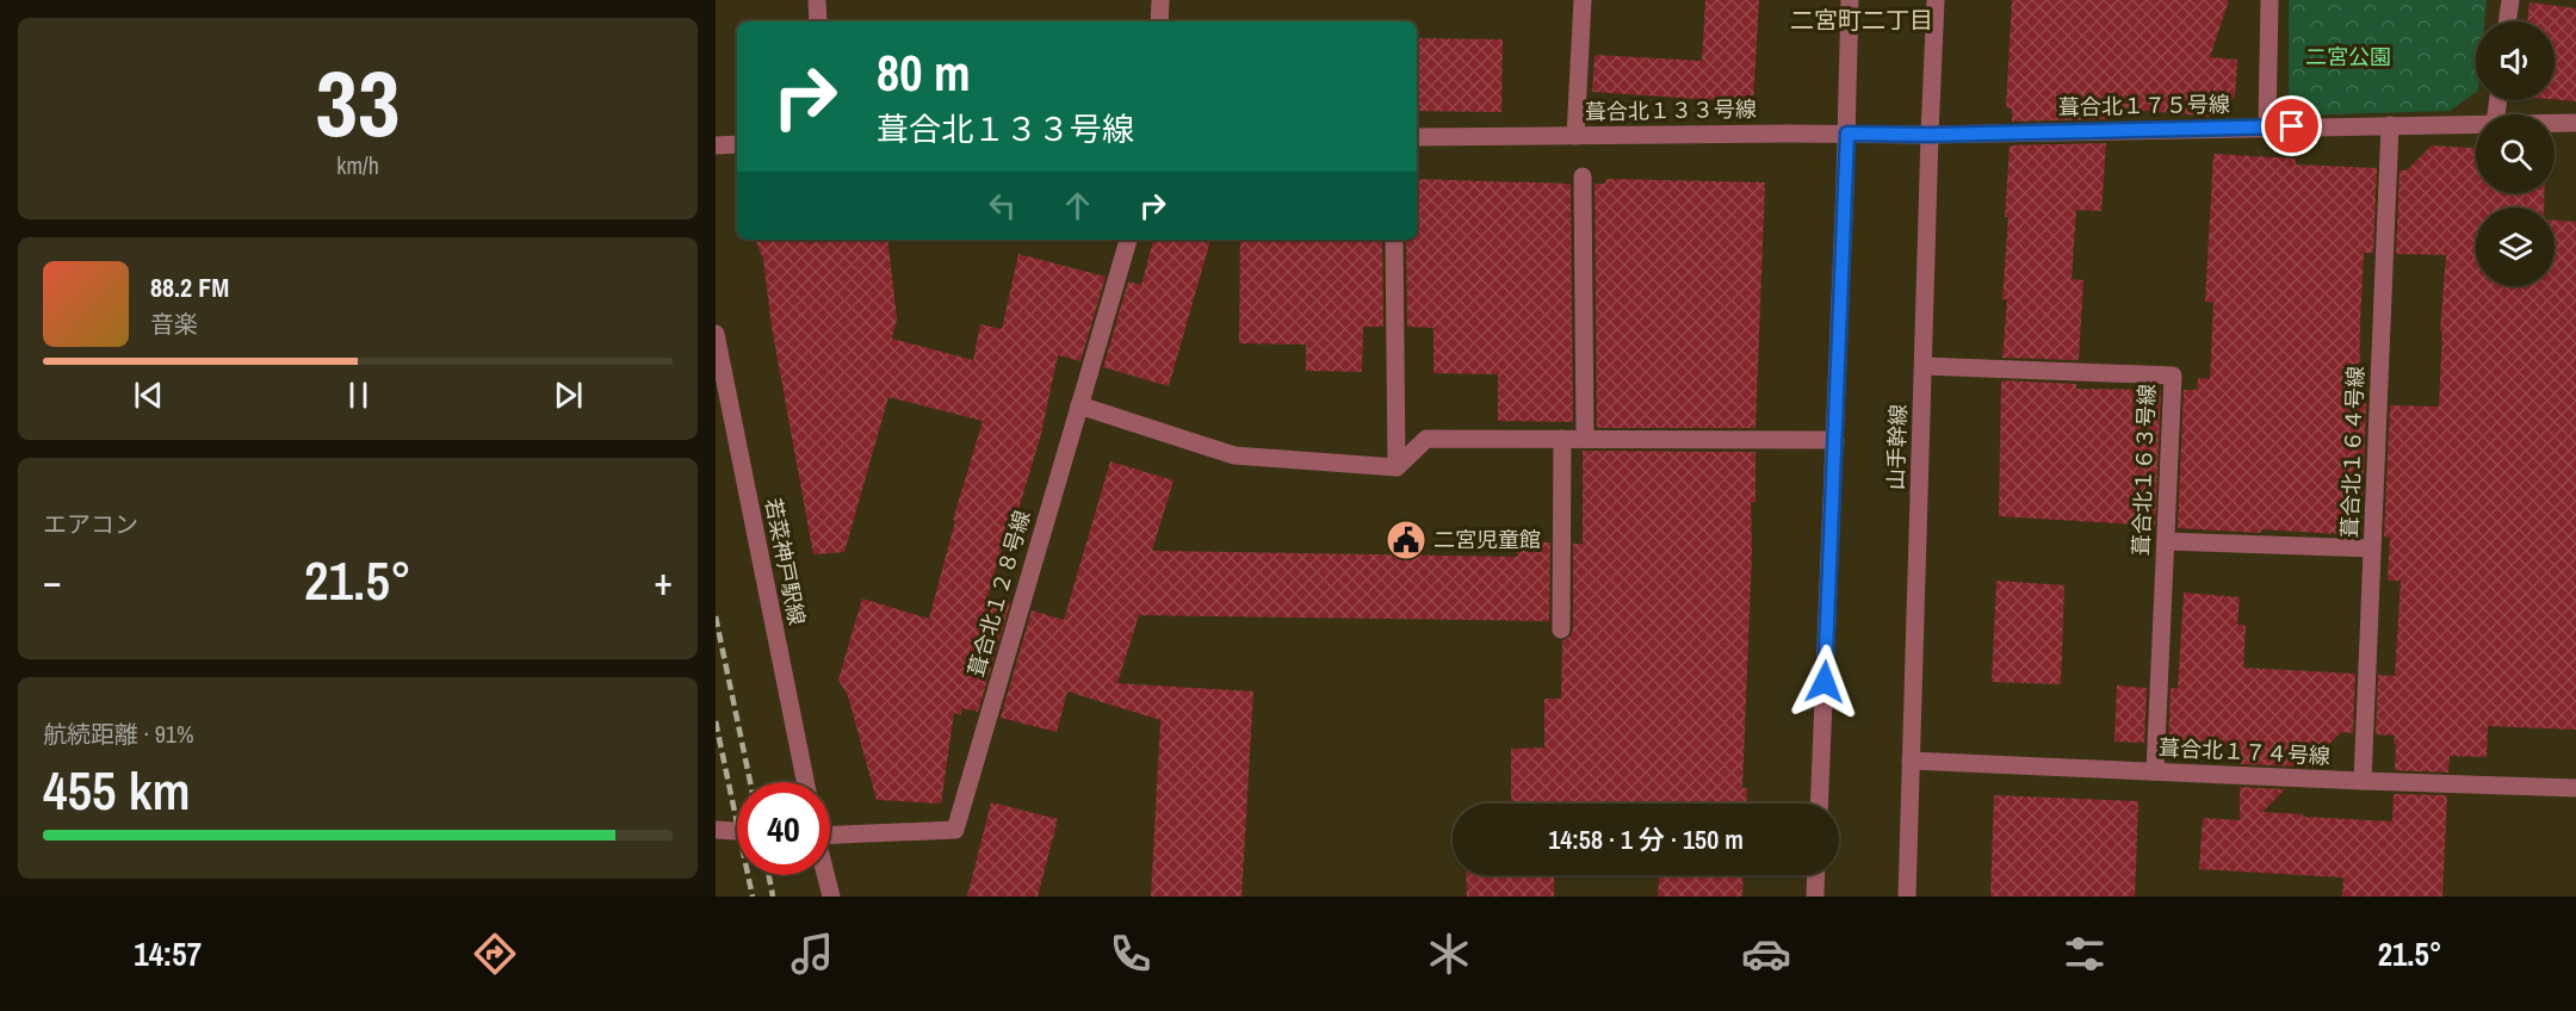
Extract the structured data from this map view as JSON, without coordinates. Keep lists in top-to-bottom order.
{
  "streets": {
    "street": [
      "葺合北１７５号線",
      "葺合北１３３号線",
      "山手幹線",
      "葺合北１６４号線",
      "葺合北１６３号線",
      "若菜神戸駅線",
      "葺合北１２８号線",
      "葺合北１７４号線"
    ]
  },
  "crossings": [
    ["葺合北１７５号線", "葺合北１３３号線"],
    ["葺合北１７５号線", "山手幹線"],
    ["葺合北１７５号線", "葺合北１６４号線"],
    ["葺合北１３３号線", "山手幹線"],
    ["山手幹線", "葺合北１６３号線"],
    ["山手幹線", "葺合北１７４号線"],
    ["葺合北１６４号線", "葺合北１７４号線"],
    ["葺合北１６３号線", "葺合北１７４号線"]
  ],
  "districts": ["二宮町二丁目"],
  "parks": ["二宮公園"],
  "places": {
    "public building": ["二宮児童館"]
  },
  "page": {
    "tile": [
      ["33", "km/h"],
      "エアコン",
      ["航続距離 · 91%", "455 km"]
    ],
    "turn": ["80 m", "葺合北１３３号線"],
    "song": ["88.2 FM", "音楽"],
    "heat": ["−", "21.5°", "+"],
    "limit": "40",
    "trip": "14:58 · 1 分 · 150 m",
    "tabs": ["14:57", "21.5°"]
  }
}
